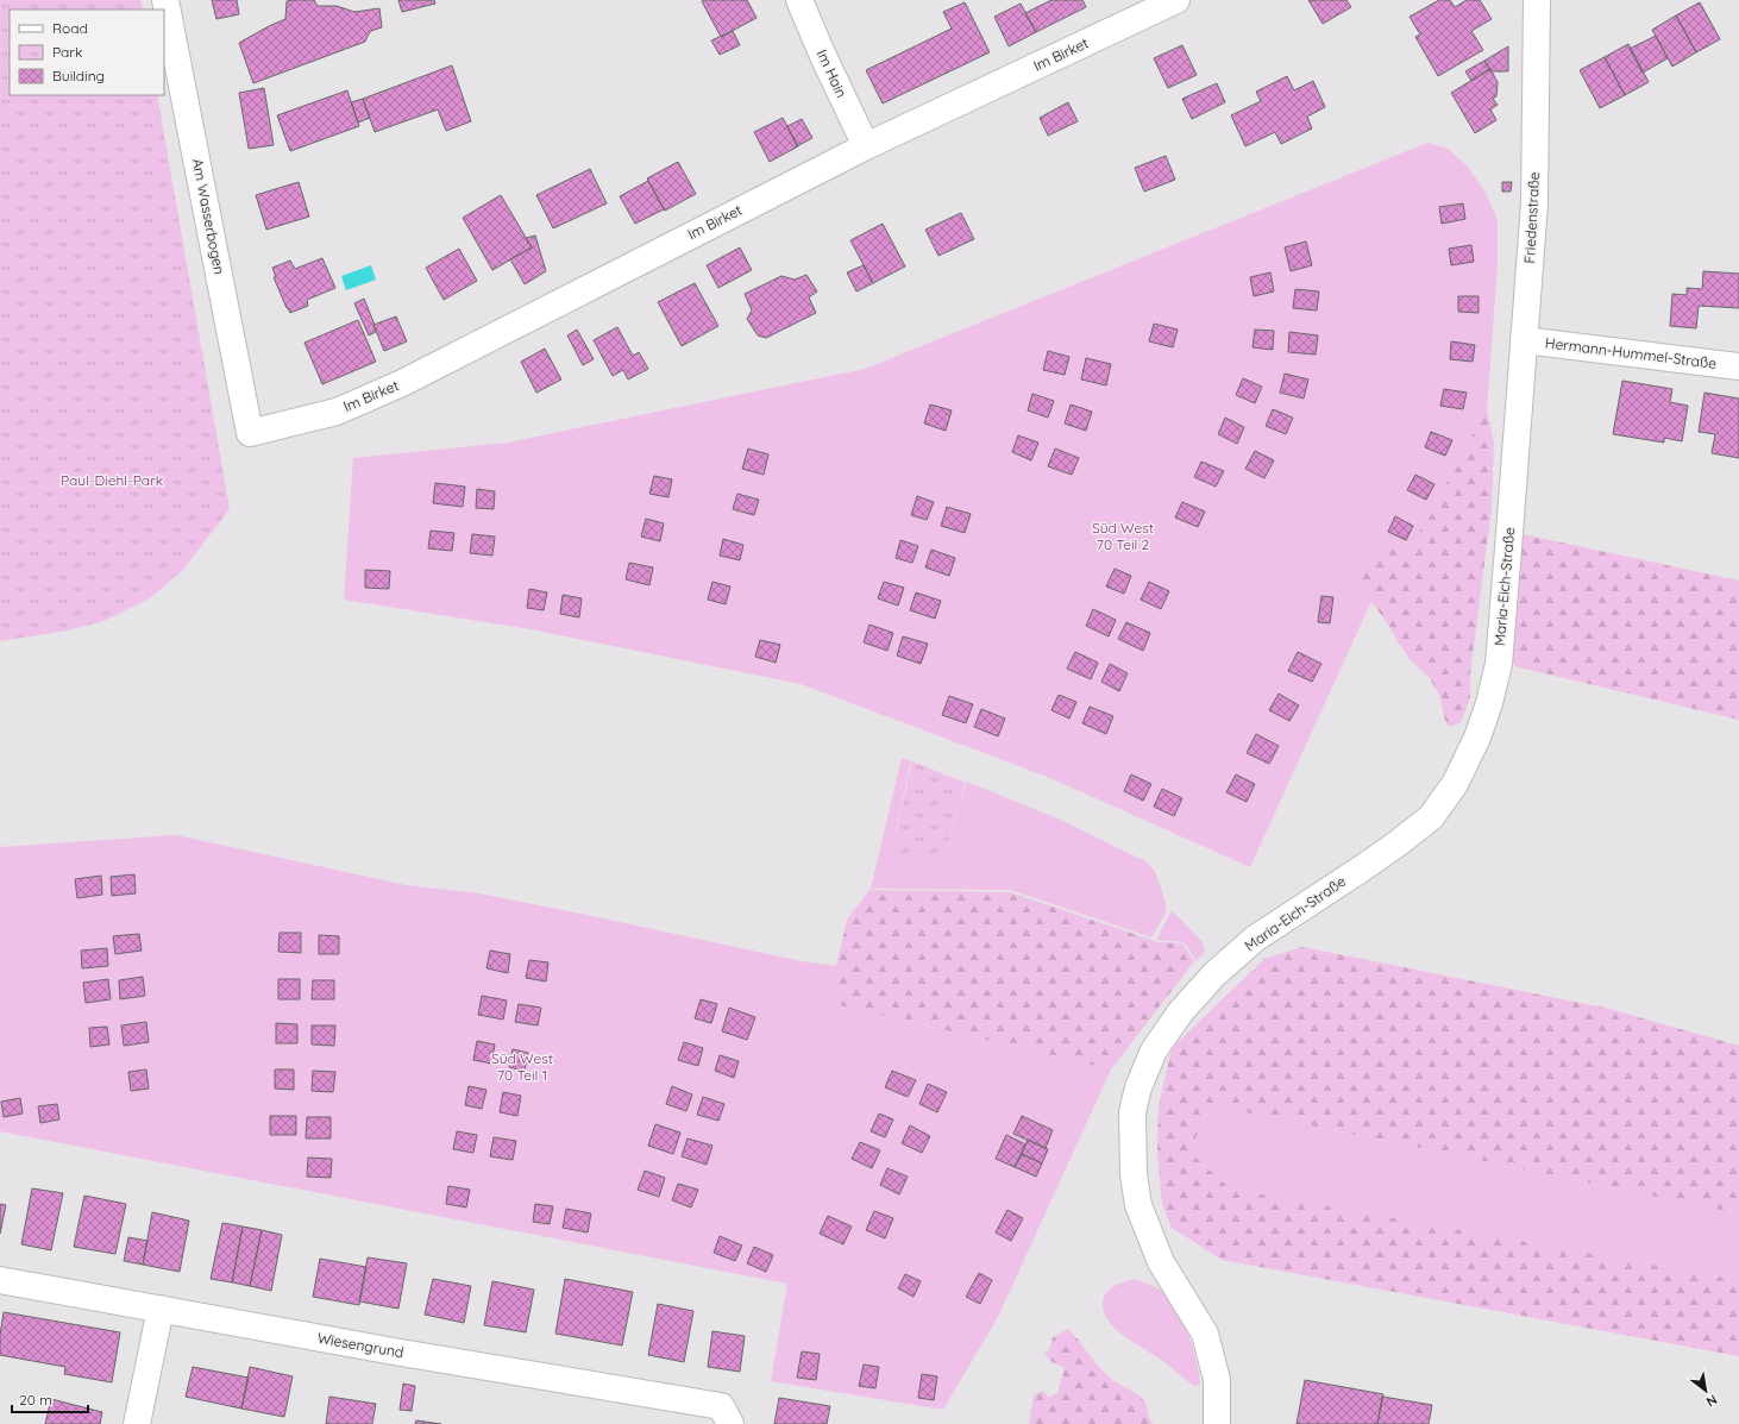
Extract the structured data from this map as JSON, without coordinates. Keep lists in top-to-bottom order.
{
  "streets": {
    "street": [
      "Im Birket",
      "Im Hain",
      "Am Wasserbogen",
      "Friedenstraße",
      "Hermann-Hummel-Straße",
      "Maria-Eich-Straße",
      "Wiesengrund"
    ]
  },
  "crossings": [
    ["Im Birket", "Im Hain"],
    ["Im Birket", "Am Wasserbogen"],
    ["Friedenstraße", "Hermann-Hummel-Straße"],
    ["Friedenstraße", "Maria-Eich-Straße"]
  ],
  "parks": ["Paul-Diehl-Park", "Süd West 70 Teil 2", "Süd West 70 Teil 1"],
  "legend": ["Road", "Park", "Building"],
  "scale_bar": "20 m",
  "north": "bottom right"
}
